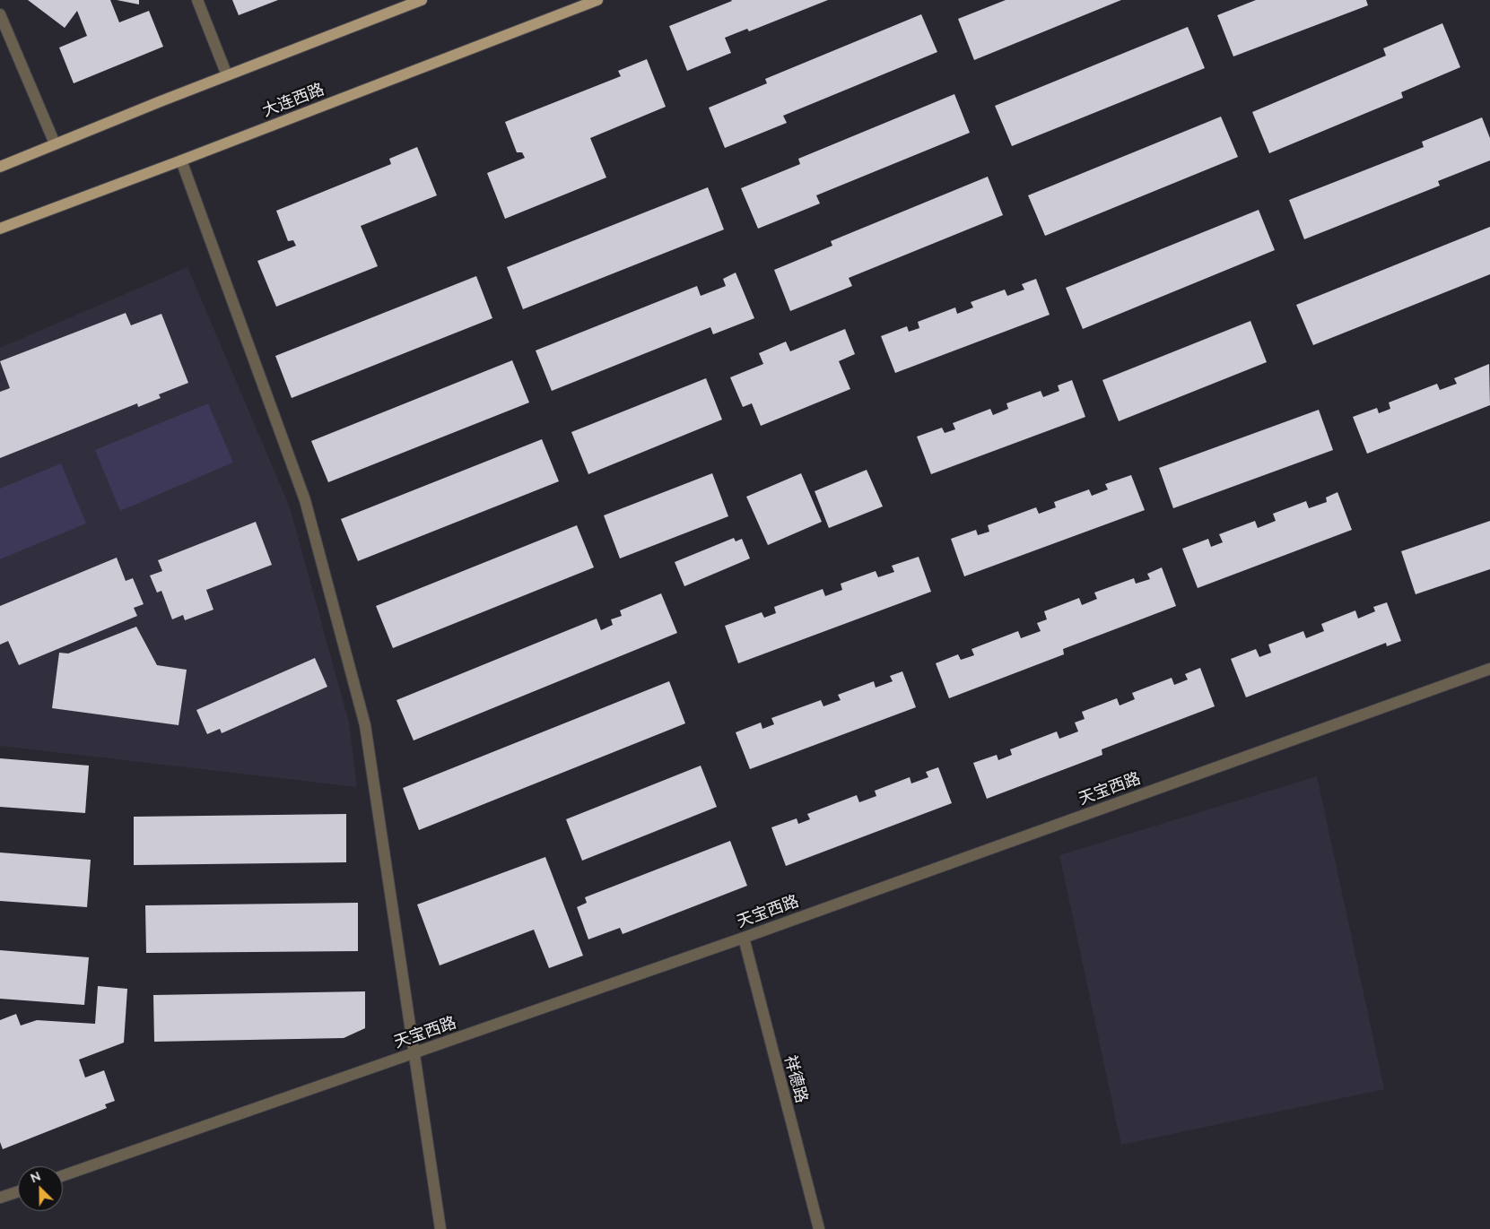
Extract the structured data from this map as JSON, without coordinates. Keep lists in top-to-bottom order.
{
  "streets": {
    "main road": ["大连西路"],
    "street": ["天宝西路", "祥德路"]
  },
  "crossings": [
    ["天宝西路", "祥德路"]
  ],
  "north": "top left"
}
